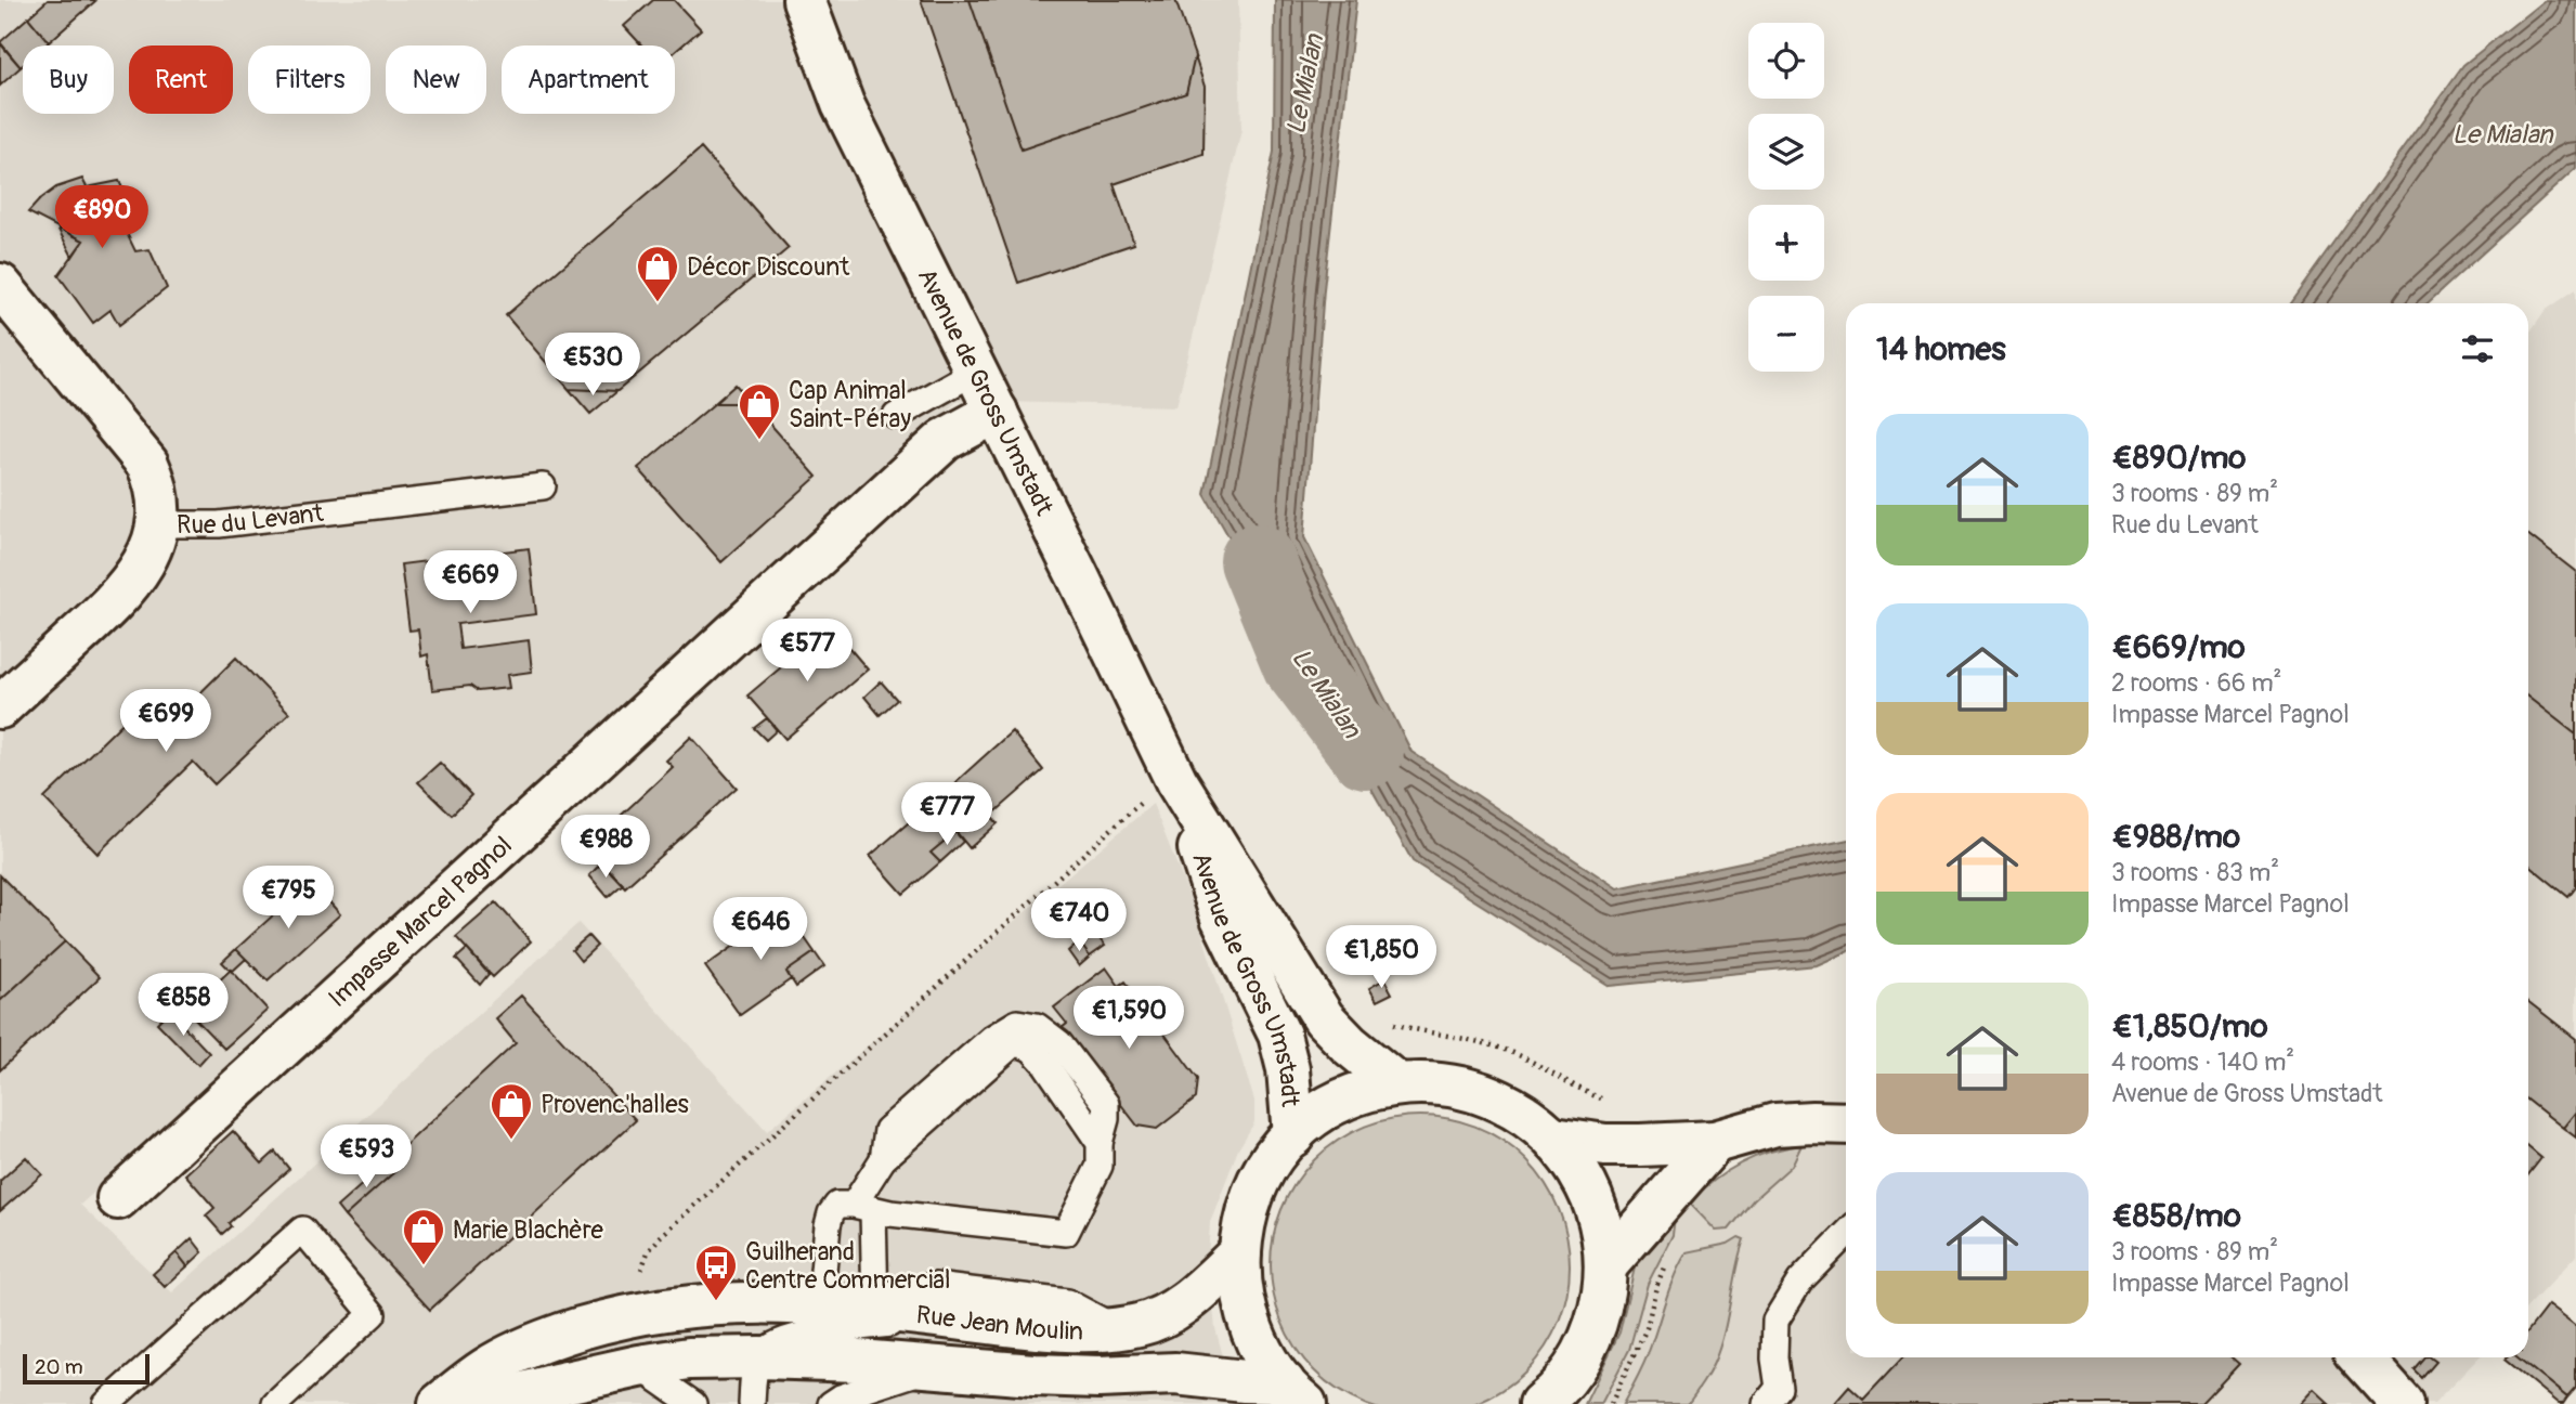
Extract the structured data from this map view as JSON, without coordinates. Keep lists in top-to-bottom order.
{
  "streets": {
    "street": [
      "Avenue de Gross Umstadt",
      "Rue du Levant",
      "Impasse Marcel Pagnol",
      "Rue Jean Moulin"
    ]
  },
  "crossings": [
    ["Avenue de Gross Umstadt", "Impasse Marcel Pagnol"]
  ],
  "water": ["Le Mialan"],
  "places": {
    "shop": [
      "Décor Discount",
      "Cap Animal Saint-Péray",
      "Provenc'halles",
      "Marie Blachère"
    ],
    "bus stop": ["Guilherand Centre Commercial"]
  },
  "scale_bar": "20 m",
  "page": {
    "map_buttons": ["+", "−"],
    "chip": [
      "Buy",
      "Rent",
      "Filters",
      "New",
      "Apartment"
    ],
    "price": [
      "€890",
      "€530",
      "€669",
      "€577",
      "€699",
      "€777",
      "€988",
      "€795",
      "€740",
      "€646",
      "€1,850",
      "€858",
      "€1,590",
      "€593"
    ],
    "heading": "14 homes",
    "list": [
      {
        "name": "€890/mo",
        "note": "3 rooms · 89 m² · Rue du Levant"
      },
      {
        "name": "€669/mo",
        "note": "2 rooms · 66 m² · Impasse Marcel Pagnol"
      },
      {
        "name": "€988/mo",
        "note": "3 rooms · 83 m² · Impasse Marcel Pagnol"
      },
      {
        "name": "€1,850/mo",
        "note": "4 rooms · 140 m² · Avenue de Gross Umstadt"
      },
      {
        "name": "€858/mo",
        "note": "3 rooms · 89 m² · Impasse Marcel Pagnol"
      }
    ],
    "scale": "20 m"
  }
}
